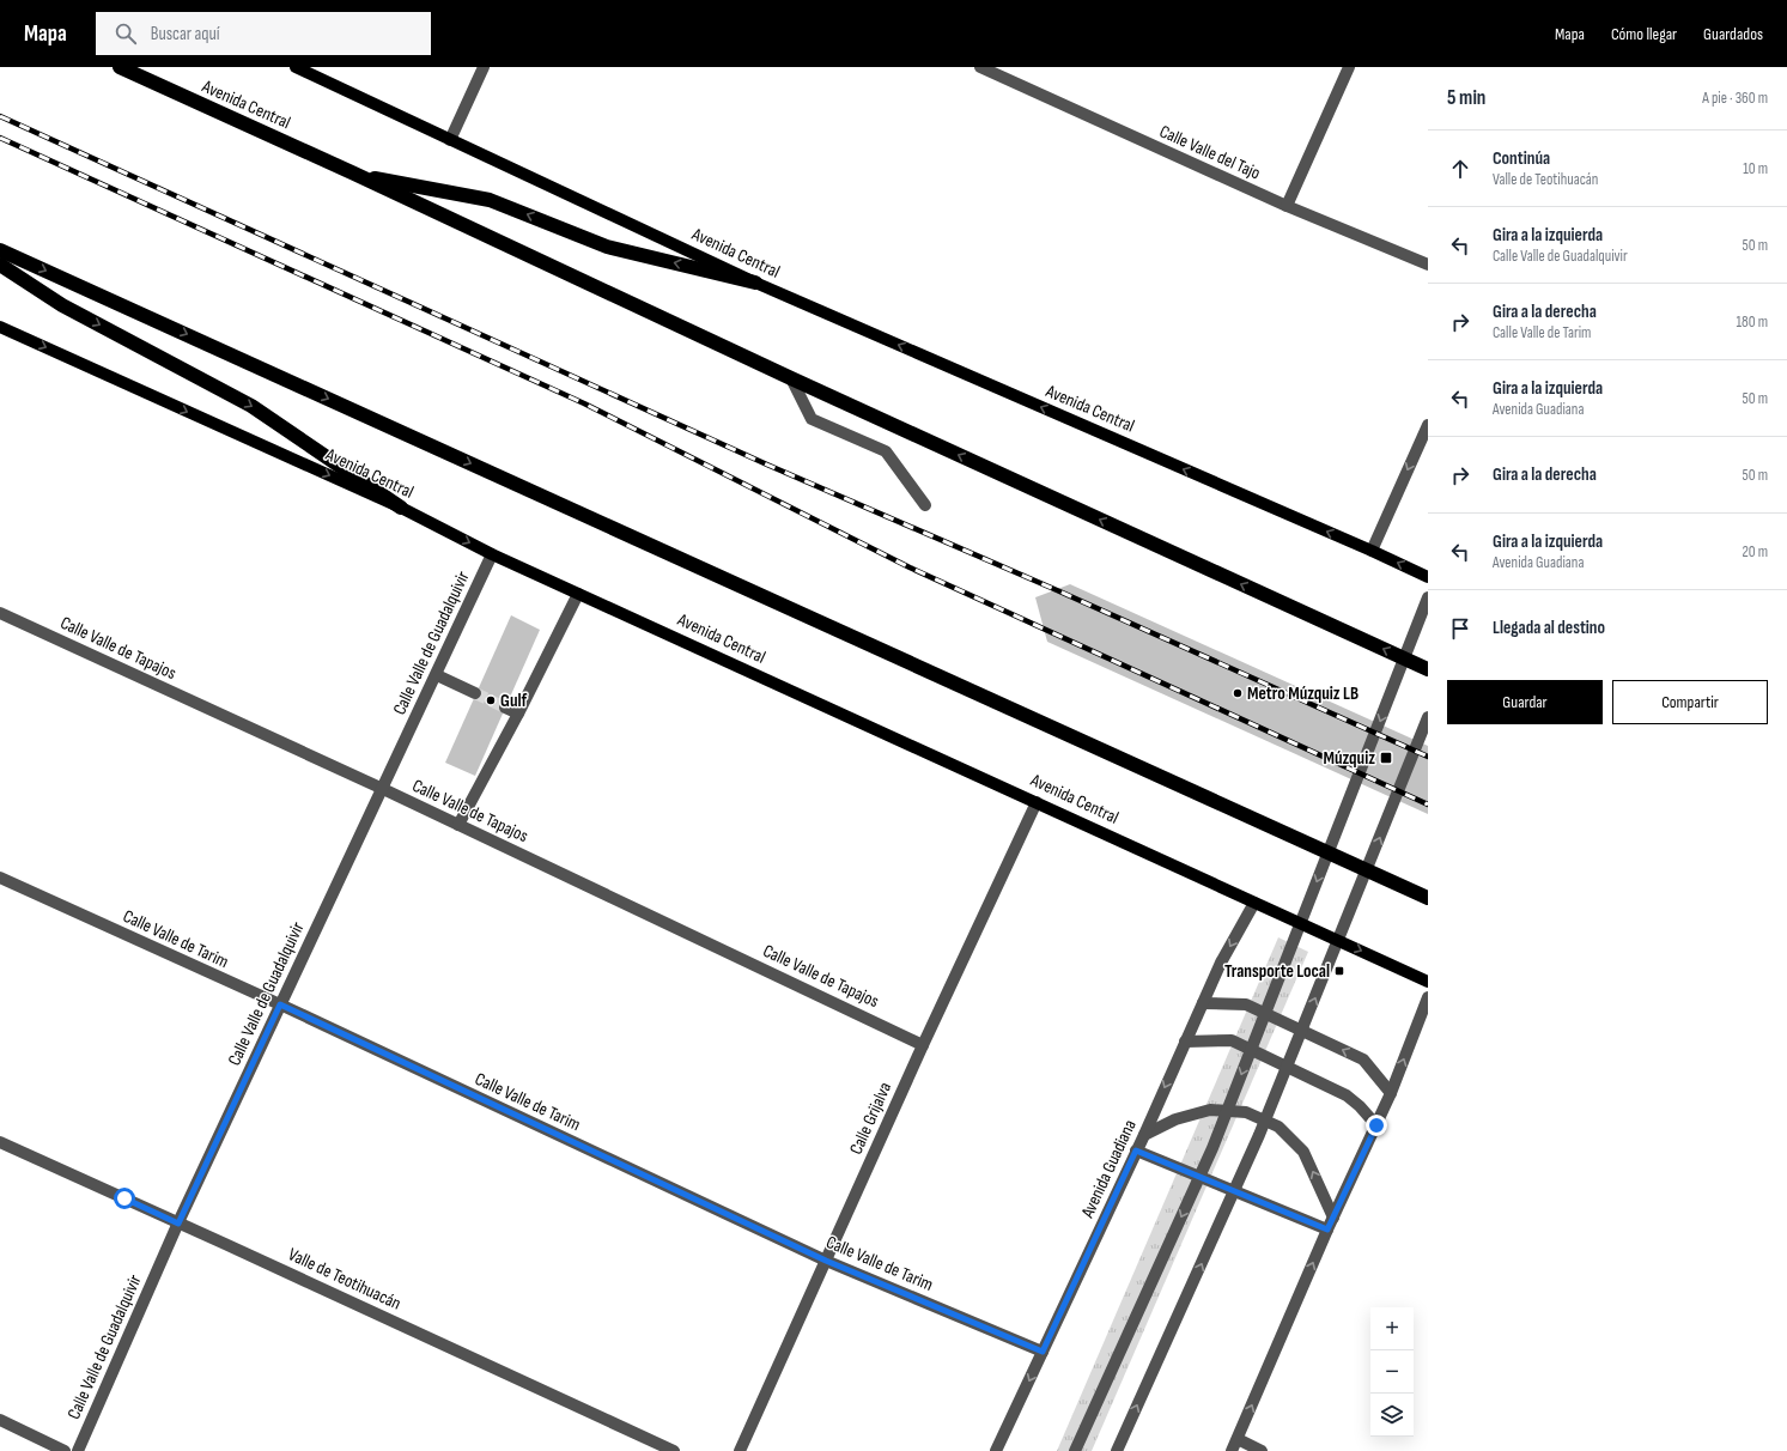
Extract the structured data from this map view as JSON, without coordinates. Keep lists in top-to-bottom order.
{
  "streets": {
    "highway": ["Avenida Central"],
    "street": [
      "Calle Valle del Tajo",
      "Calle Valle de Guadalquivir",
      "Calle Valle de Tapajos",
      "Calle Valle de Tarim",
      "Calle Grijalva",
      "Avenida Guadiana",
      "Valle de Teotihuacán"
    ]
  },
  "crossings": [
    ["Avenida Central", "Calle Valle de Guadalquivir"],
    ["Avenida Central", "Calle Grijalva"],
    ["Avenida Central", "Avenida Guadiana"],
    ["Calle Valle de Guadalquivir", "Calle Valle de Tapajos"],
    ["Calle Valle de Guadalquivir", "Calle Valle de Tarim"],
    ["Calle Valle de Guadalquivir", "Valle de Teotihuacán"],
    ["Calle Valle de Tapajos", "Calle Grijalva"],
    ["Calle Valle de Tarim", "Calle Grijalva"],
    ["Calle Valle de Tarim", "Avenida Guadiana"]
  ],
  "places": {
    "other": ["Metro Múzquiz LB", "Gulf"],
    "transit": ["Múzquiz", "Transporte Local"]
  },
  "page": {
    "header": "Mapa",
    "search": "Buscar aquí",
    "nav": ["Mapa", "Cómo llegar", "Guardados"],
    "heading": ["5 min", "A pie · 360 m"],
    "list": [
      ["Continúa", "Valle de Teotihuacán", "10 m"],
      ["Gira a la izquierda", "Calle Valle de Guadalquivir", "50 m"],
      ["Gira a la derecha", "Calle Valle de Tarim", "180 m"],
      ["Gira a la izquierda", "Avenida Guadiana", "50 m"],
      ["Gira a la derecha", "50 m"],
      ["Gira a la izquierda", "Avenida Guadiana", "20 m"],
      "Llegada al destino"
    ],
    "buttons": ["Guardar", "Compartir"],
    "map_buttons": ["+", "−"]
  }
}
